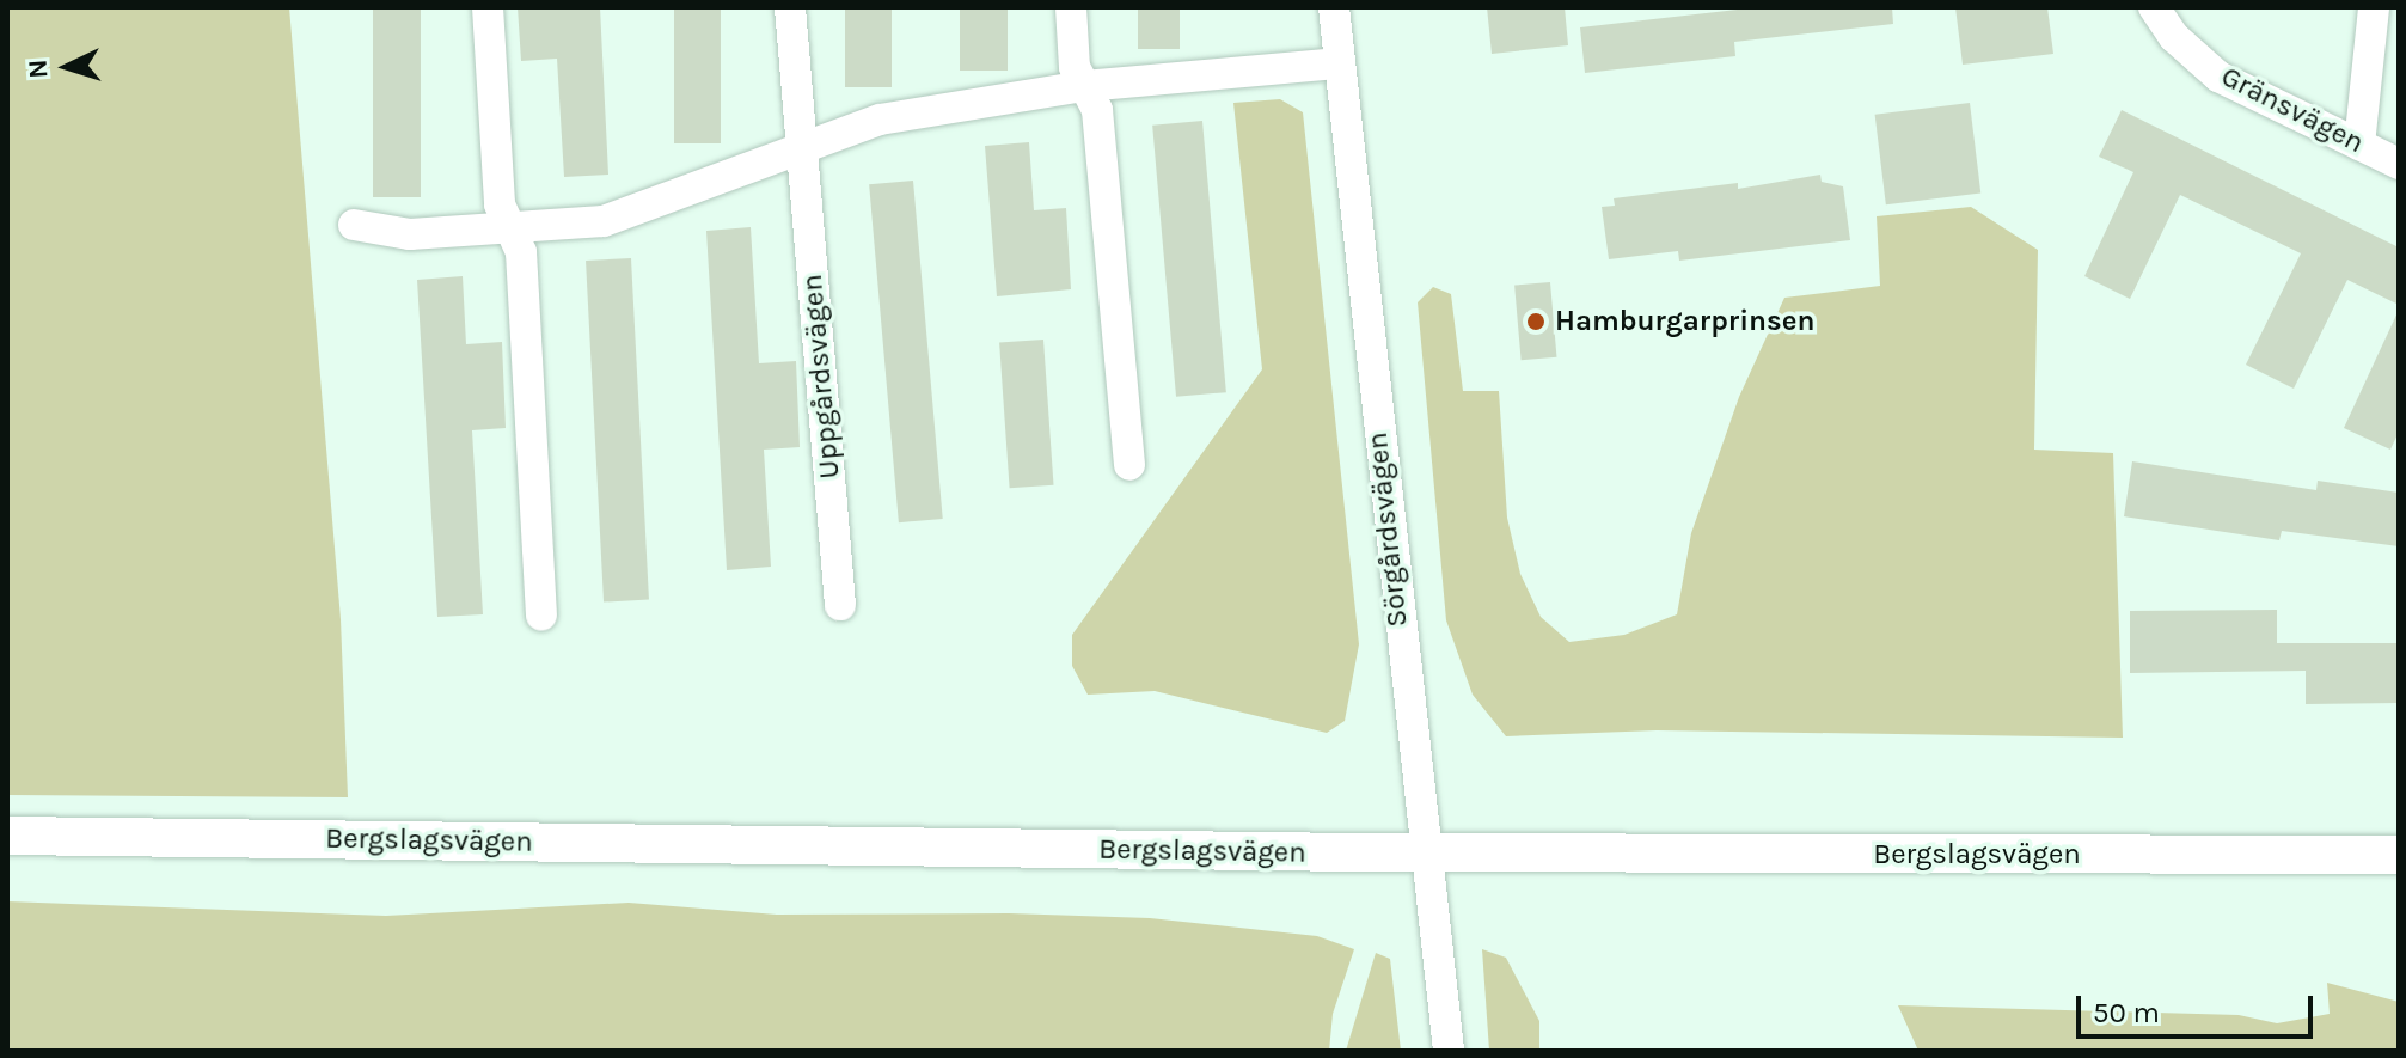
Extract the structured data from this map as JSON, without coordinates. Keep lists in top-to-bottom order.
{
  "streets": {
    "main road": ["Bergslagsvägen"],
    "street": ["Gränsvägen", "Uppgårdsvägen", "Sörgårdsvägen"]
  },
  "crossings": [
    ["Sörgårdsvägen", "Bergslagsvägen"]
  ],
  "places": ["Hamburgarprinsen"],
  "scale_bar": "50 m",
  "north": "left"
}
